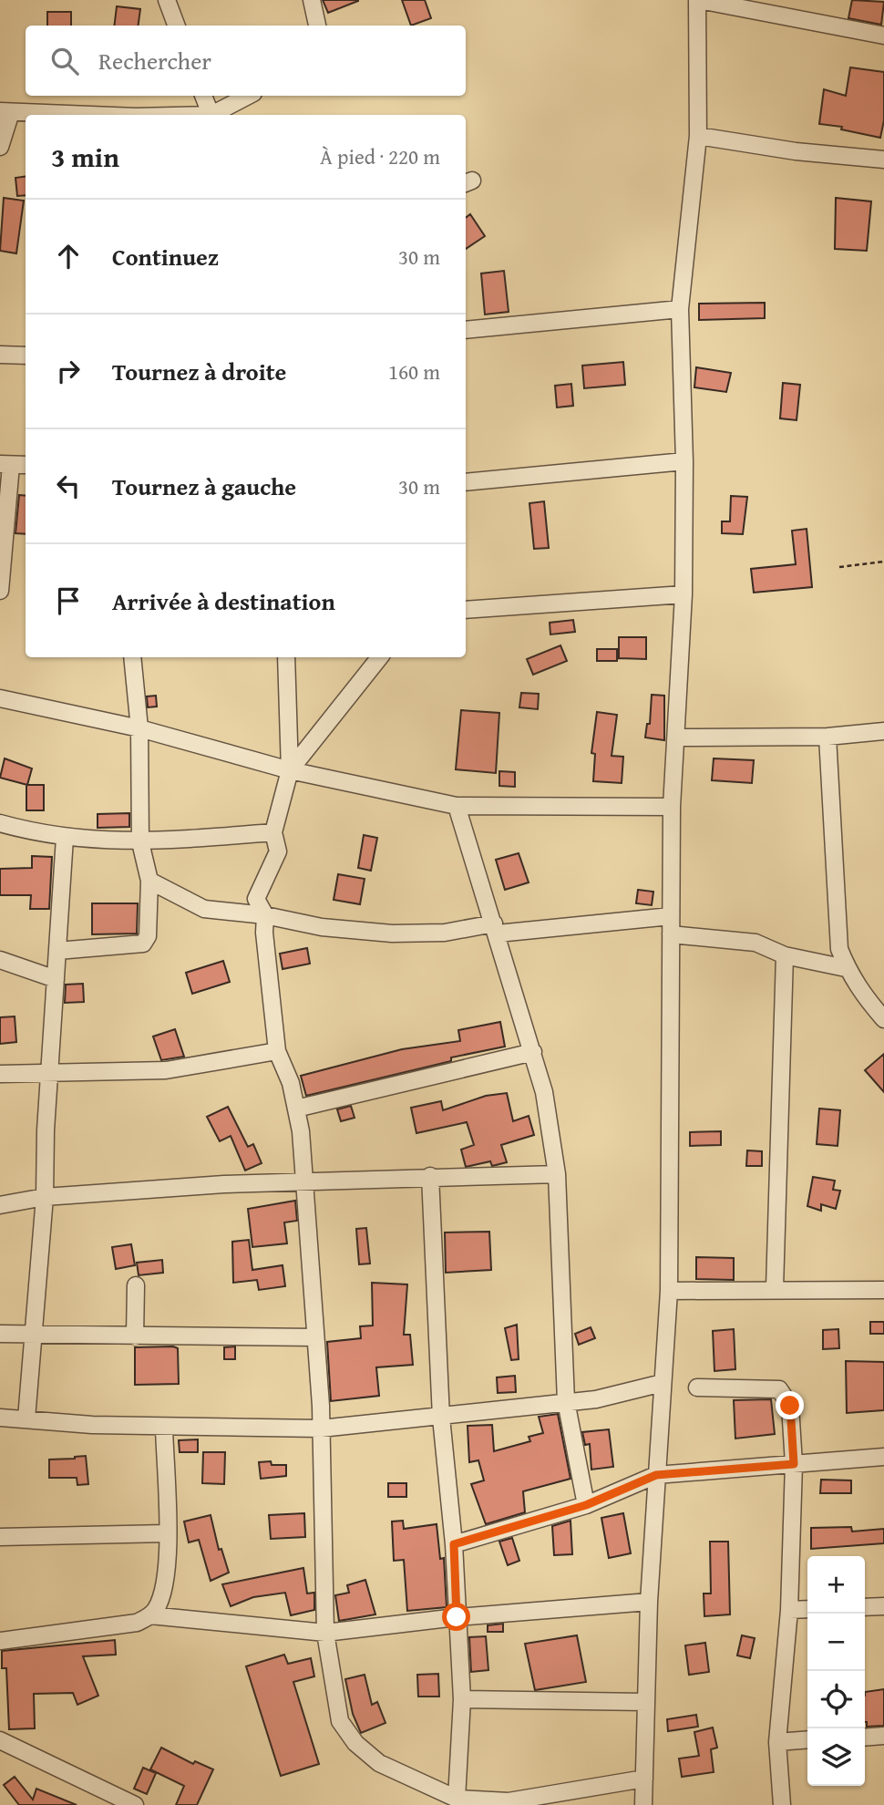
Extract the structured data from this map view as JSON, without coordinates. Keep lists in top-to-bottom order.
{
  "page": {
    "search": "Rechercher",
    "heading": ["3 min", "À pied · 220 m"],
    "list": [
      ["Continuez", "30 m"],
      ["Tournez à droite", "160 m"],
      ["Tournez à gauche", "30 m"],
      "Arrivée à destination"
    ],
    "map_buttons": ["+", "−"]
  }
}
